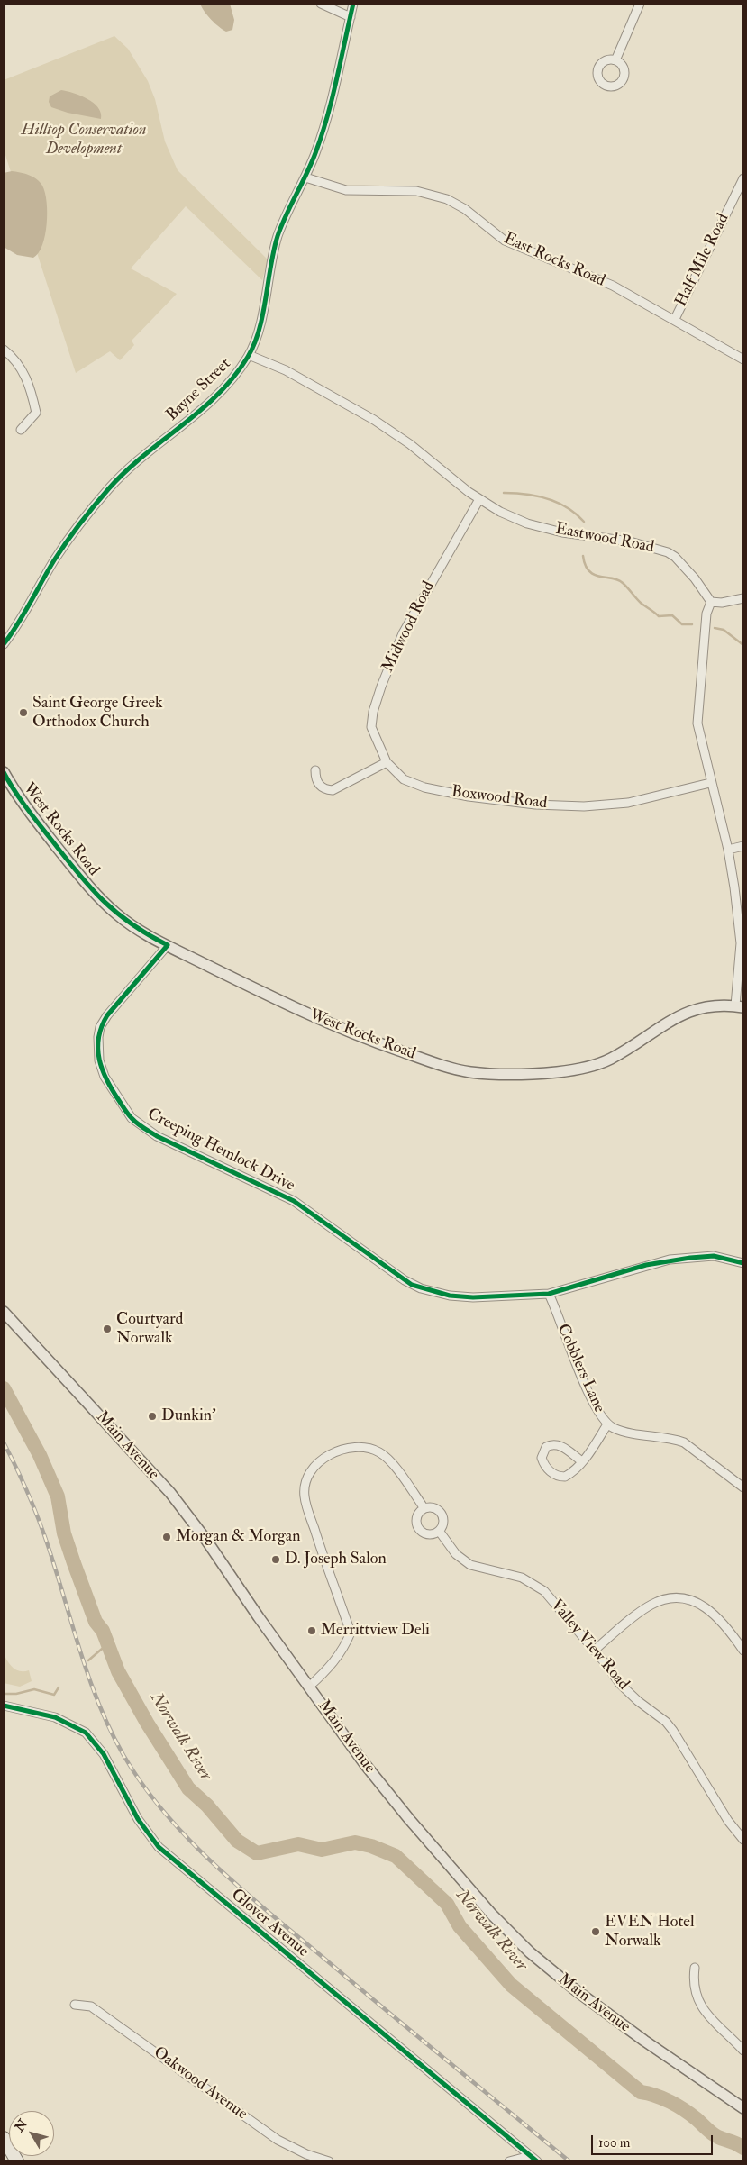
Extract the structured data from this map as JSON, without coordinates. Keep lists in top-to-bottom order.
{
  "streets": {
    "main road": ["West Rocks Road", "Main Avenue"],
    "street": [
      "East Rocks Road",
      "Half Mile Road",
      "Bayne Street",
      "Eastwood Road",
      "Midwood Road",
      "Boxwood Road",
      "Creeping Hemlock Drive",
      "Cobblers Lane",
      "Valley View Road",
      "Glover Avenue",
      "Oakwood Avenue"
    ]
  },
  "crossings": [
    ["East Rocks Road", "Half Mile Road"],
    ["East Rocks Road", "Bayne Street"],
    ["Bayne Street", "Eastwood Road"],
    ["Eastwood Road", "Midwood Road"],
    ["Midwood Road", "Boxwood Road"],
    ["West Rocks Road", "Creeping Hemlock Drive"],
    ["Creeping Hemlock Drive", "Cobblers Lane"]
  ],
  "water": ["Norwalk River"],
  "parks": ["Hilltop Conservation Development"],
  "places": [
    "Saint George Greek Orthodox Church",
    "Courtyard Norwalk",
    "Dunkin'",
    "Morgan & Morgan",
    "D. Joseph Salon",
    "Merrittview Deli",
    "EVEN Hotel Norwalk"
  ],
  "scale_bar": "100 m",
  "north": "top left"
}
